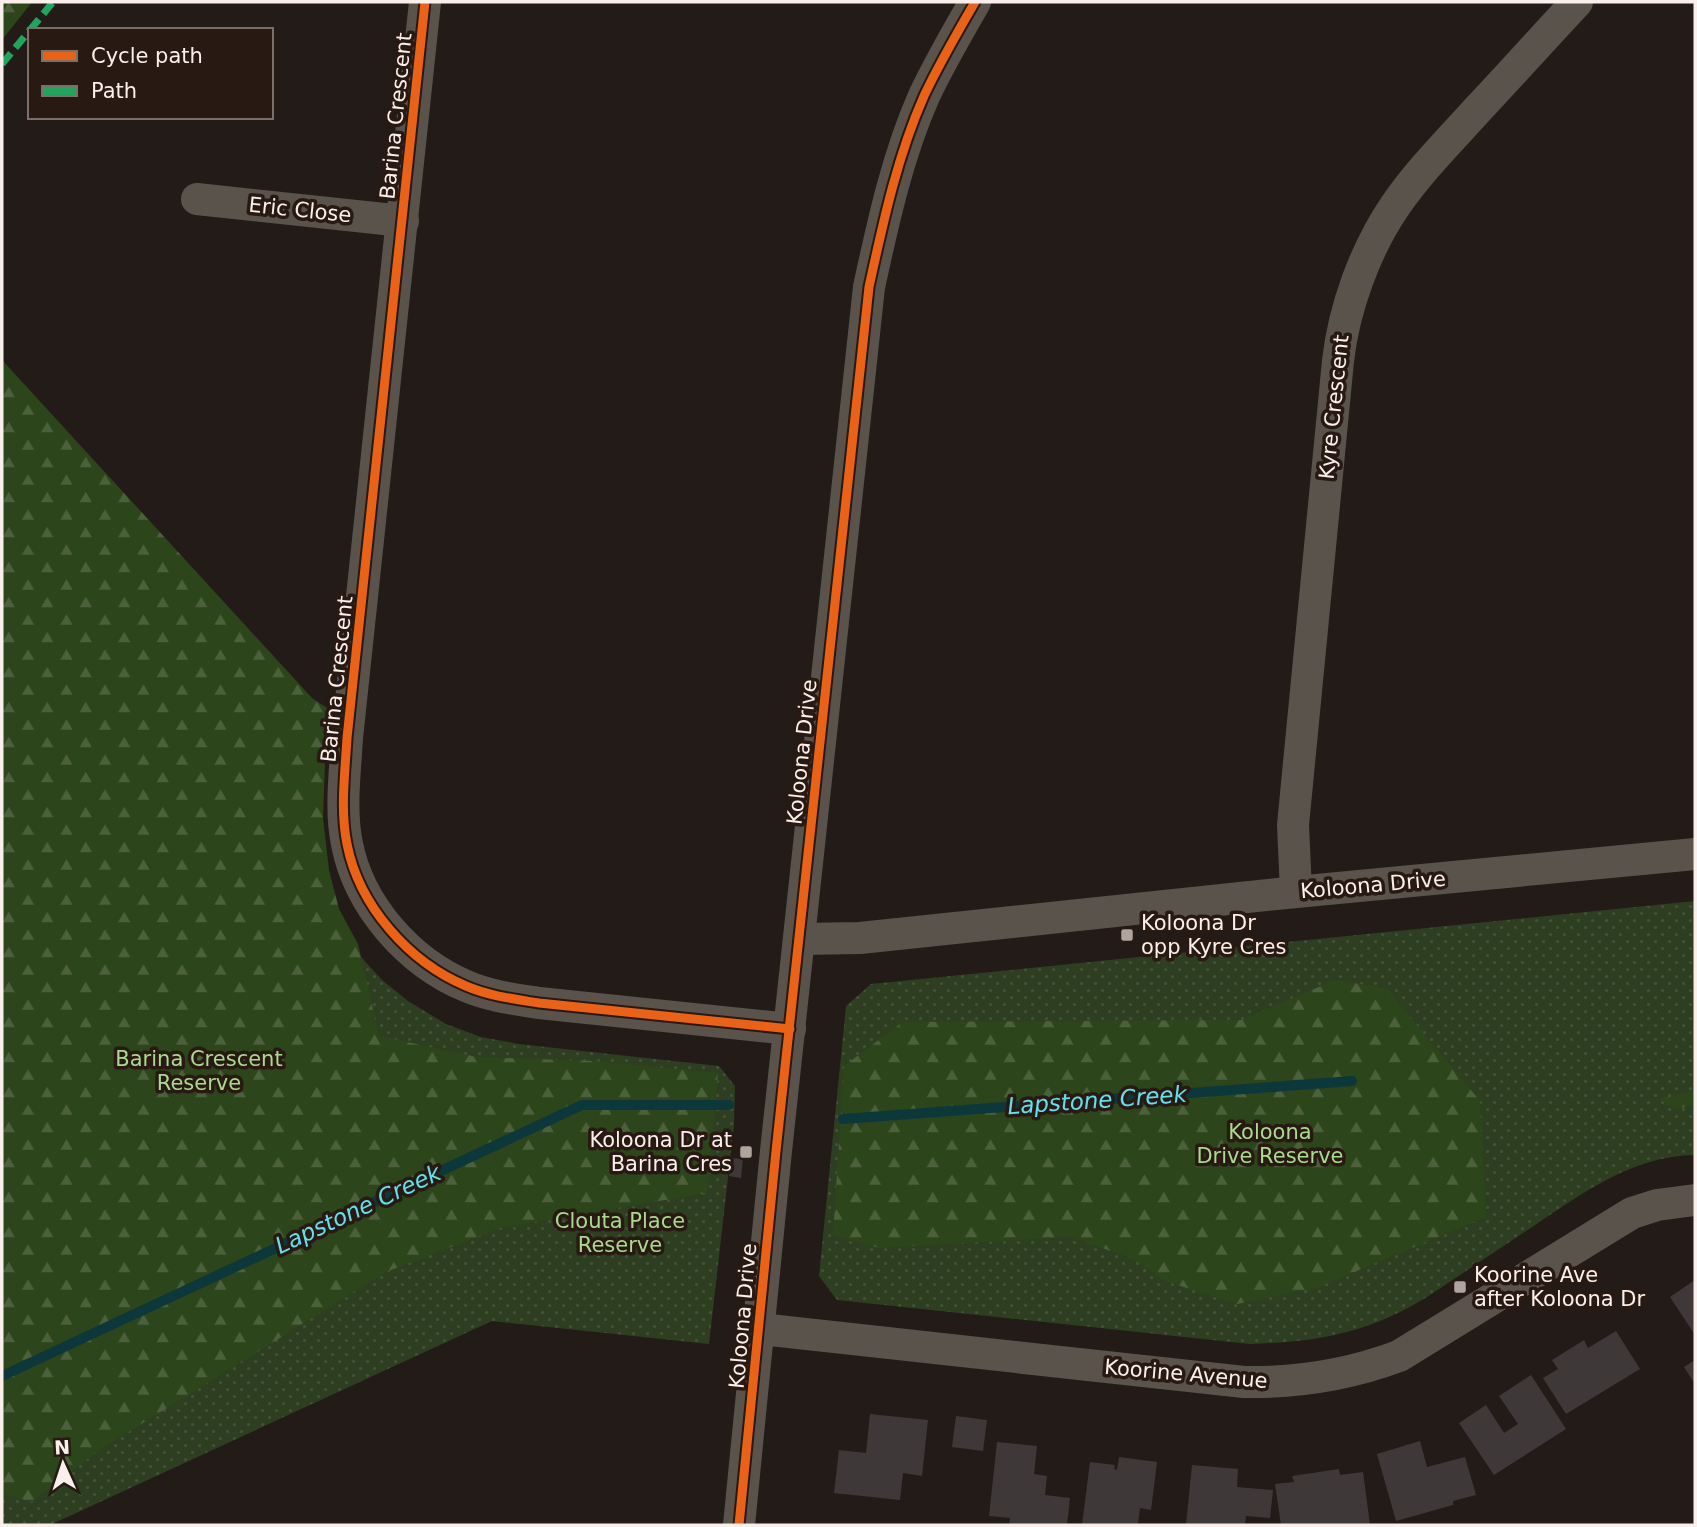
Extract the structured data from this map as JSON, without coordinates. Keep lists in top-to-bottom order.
{
  "streets": {
    "street": [
      "Barina Crescent",
      "Eric Close",
      "Kyre Crescent",
      "Koloona Drive",
      "Koorine Avenue"
    ]
  },
  "crossings": [
    ["Barina Crescent", "Eric Close"],
    ["Barina Crescent", "Koloona Drive"],
    ["Kyre Crescent", "Koloona Drive"],
    ["Koloona Drive", "Koorine Avenue"]
  ],
  "water": ["Lapstone Creek"],
  "parks": ["Barina Crescent Reserve", "Koloona Drive Reserve", "Clouta Place Reserve"],
  "places": {
    "transit": ["Koloona Dr opp Kyre Cres", "Koloona Dr at Barina Cres", "Koorine Ave after Koloona Dr"]
  },
  "legend": ["Cycle path", "Path"],
  "north": "top"
}
